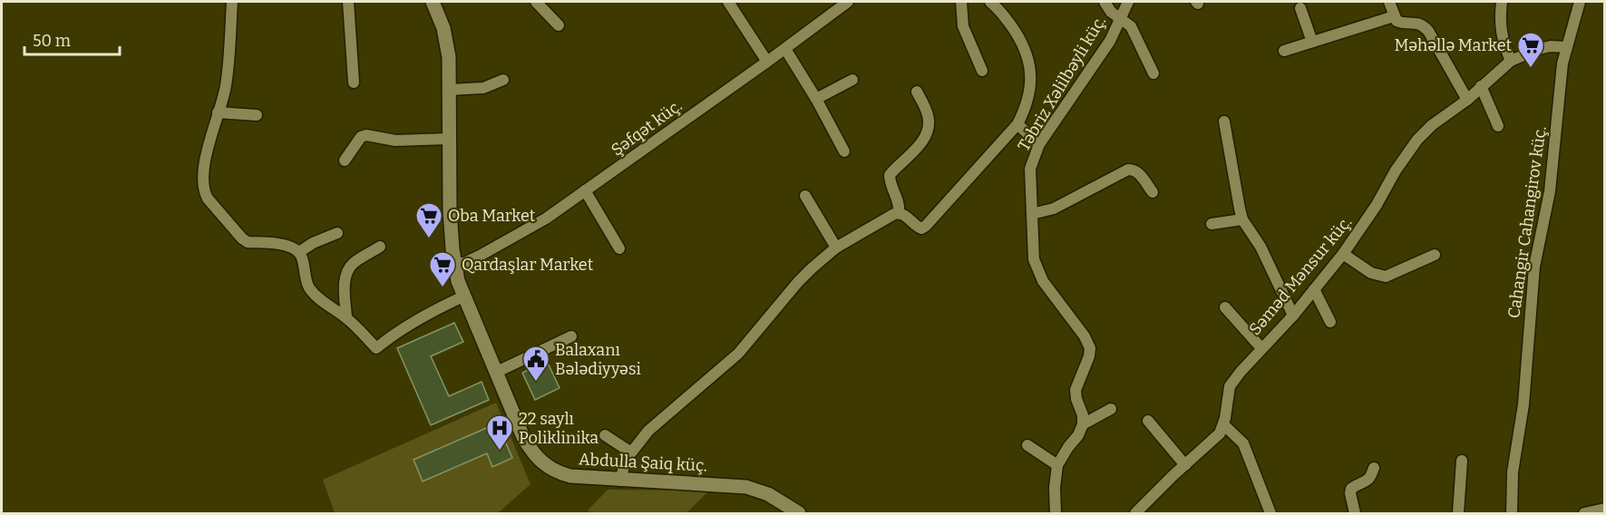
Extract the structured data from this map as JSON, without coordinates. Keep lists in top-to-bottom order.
{
  "streets": {
    "street": [
      "Təbriz Xəlilbəyli küç.",
      "Şəfqət küç.",
      "Cahangir Cahangirov küç.",
      "Səməd Mənsur küç.",
      "Abdulla Şaiq küç."
    ]
  },
  "crossings": [
    ["Şəfqət küç.", "Abdulla Şaiq küç."],
    ["Cahangir Cahangirov küç.", "Səməd Mənsur küç."]
  ],
  "places": {
    "supermarket": ["Məhəllə Market", "Oba Market", "Qardaşlar Market"],
    "public building": ["Balaxanı Bələdiyyəsi"],
    "hospital": ["22 saylı Poliklinika"]
  },
  "scale_bar": "50 m"
}
